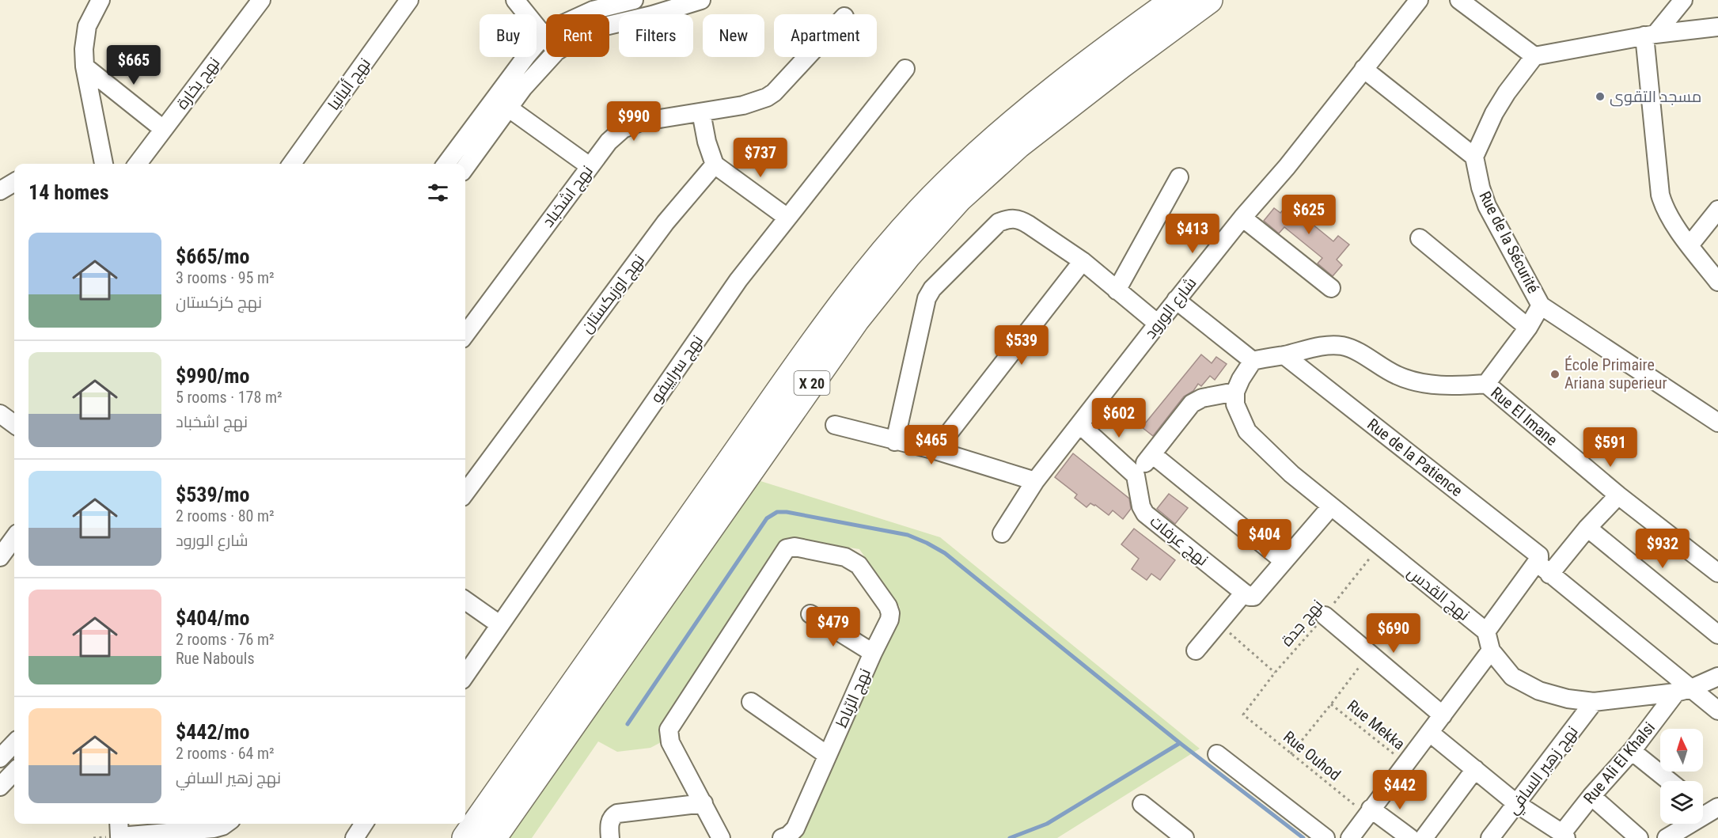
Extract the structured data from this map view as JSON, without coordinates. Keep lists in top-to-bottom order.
{
  "streets": {
    "highway": ["X 20"],
    "street": [
      "نهج بخارة",
      "نهج ألبانيا",
      "نهج اشخباد",
      "Rue de la Sécurité",
      "نهج اوزبكستان",
      "شارع الورود",
      "نهج سراييفو",
      "Rue El Imane",
      "Rue de la Patience",
      "نهج عرفات",
      "نهج القدس",
      "نهج الرّباط",
      "Rue Ali El Khalsi",
      "نهج زهير السافي"
    ],
    "path": ["نهج جدة", "Rue Mekka", "Rue Ouhod"]
  },
  "crossings": [
    ["Rue de la Patience", "Rue Ali El Khalsi"],
    ["نهج القدس", "نهج جدة"],
    ["نهج جدة", "Rue Ouhod"]
  ],
  "places": ["مسجد التقوى", "École Primaire Ariana superieur"],
  "north": "top",
  "page": {
    "chip": [
      "Buy",
      "Rent",
      "Filters",
      "New",
      "Apartment"
    ],
    "price": [
      "$665",
      "$990",
      "$737",
      "$625",
      "$413",
      "$539",
      "$602",
      "$465",
      "$591",
      "$404",
      "$932",
      "$479",
      "$690",
      "$442"
    ],
    "heading": "14 homes",
    "list": [
      {
        "name": "$665/mo",
        "note": "3 rooms · 95 m² · نهج كزكستان"
      },
      {
        "name": "$990/mo",
        "note": "5 rooms · 178 m² · نهج اشخباد"
      },
      {
        "name": "$539/mo",
        "note": "2 rooms · 80 m² · شارع الورود"
      },
      {
        "name": "$404/mo",
        "note": "2 rooms · 76 m² · Rue Nabouls"
      },
      {
        "name": "$442/mo",
        "note": "2 rooms · 64 m² · نهج زهير السافي"
      }
    ]
  }
}
